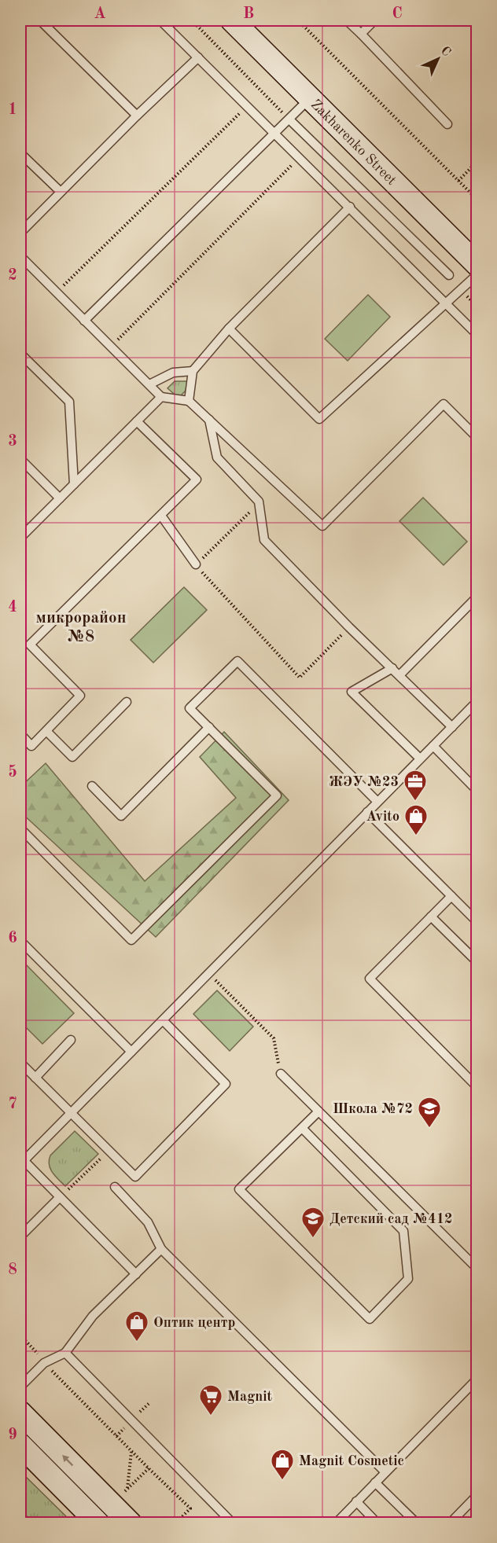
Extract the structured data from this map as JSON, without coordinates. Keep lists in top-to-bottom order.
{
  "streets": {
    "main road": ["Zakharenko Street"]
  },
  "districts": ["микрорайон №8"],
  "places": {
    "office": ["ЖЭУ №23"],
    "shop": ["Avito", "Оптик центр", "Magnit Cosmetic"],
    "school or university": ["Школа №72", "Детский сад №412"],
    "supermarket": ["Magnit"]
  },
  "north": "top right",
  "grid": {
    "columns": ["A", "B", "C"],
    "rows": [
      "1",
      "2",
      "3",
      "4",
      "5",
      "6",
      "7",
      "8",
      "9"
    ]
  }
}
